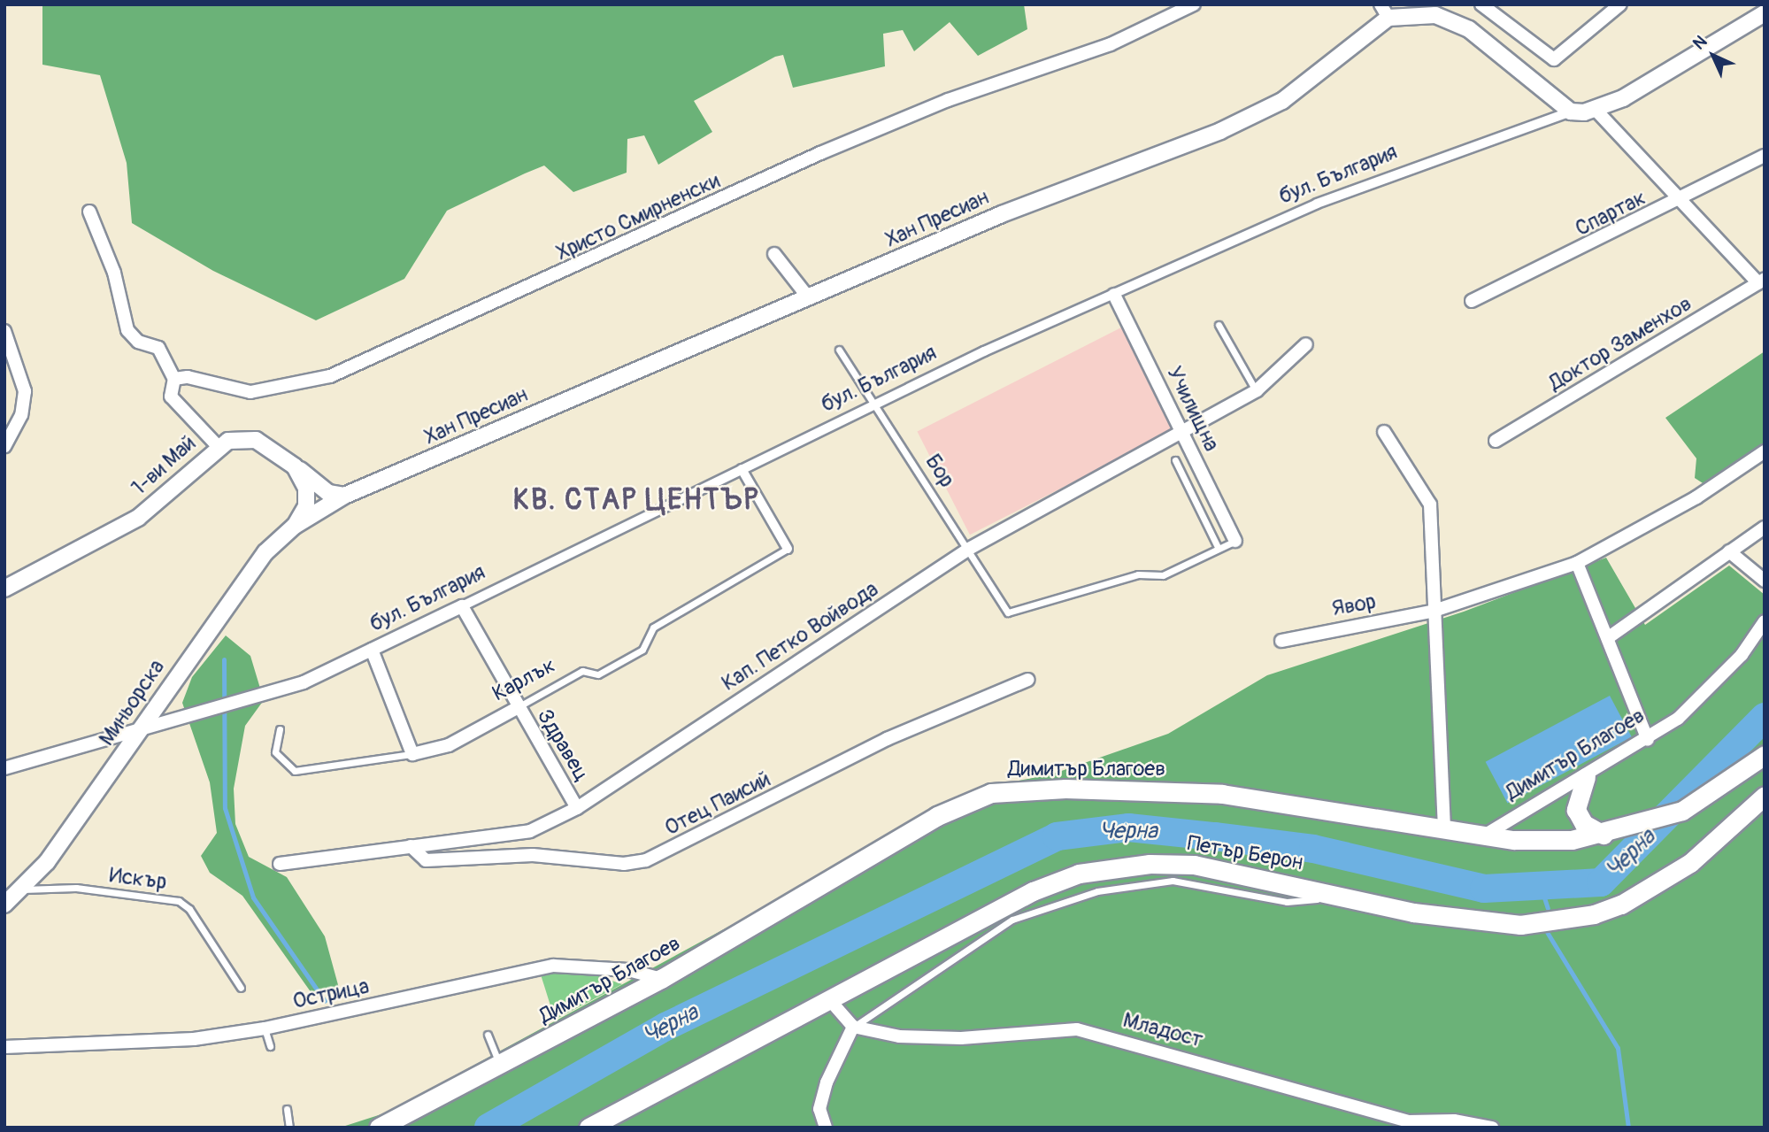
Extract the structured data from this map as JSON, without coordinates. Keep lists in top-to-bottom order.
{
  "streets": {
    "main road": ["Димитър Благоев", "Петър Берон"],
    "street": [
      "бул. България",
      "Спартак",
      "Христо Смирненски",
      "Хан Пресиан",
      "Доктор Заменхов",
      "Училищна",
      "1-ви Май",
      "Явор",
      "Кап. Петко Войвода",
      "Карлък",
      "Миньорска",
      "Здравец",
      "Отец Паисий",
      "Острица",
      "Младост"
    ],
    "lane": ["Бор", "Искър"]
  },
  "crossings": [
    ["бул. България", "Хан Пресиан"],
    ["бул. България", "Училищна"],
    ["бул. България", "Бор"],
    ["бул. България", "Миньорска"],
    ["бул. България", "Здравец"],
    ["Хан Пресиан", "1-ви Май"],
    ["Хан Пресиан", "Миньорска"],
    ["Училищна", "Кап. Петко Войвода"],
    ["Бор", "Кап. Петко Войвода"],
    ["Кап. Петко Войвода", "Здравец"],
    ["Кап. Петко Войвода", "Отец Паисий"],
    ["Карлък", "Здравец"],
    ["Миньорска", "Искър"],
    ["Димитър Благоев", "Острица"]
  ],
  "districts": ["КВ. СТАР ЦЕНТЪР"],
  "water": ["Черна"],
  "north": "top left"
}
